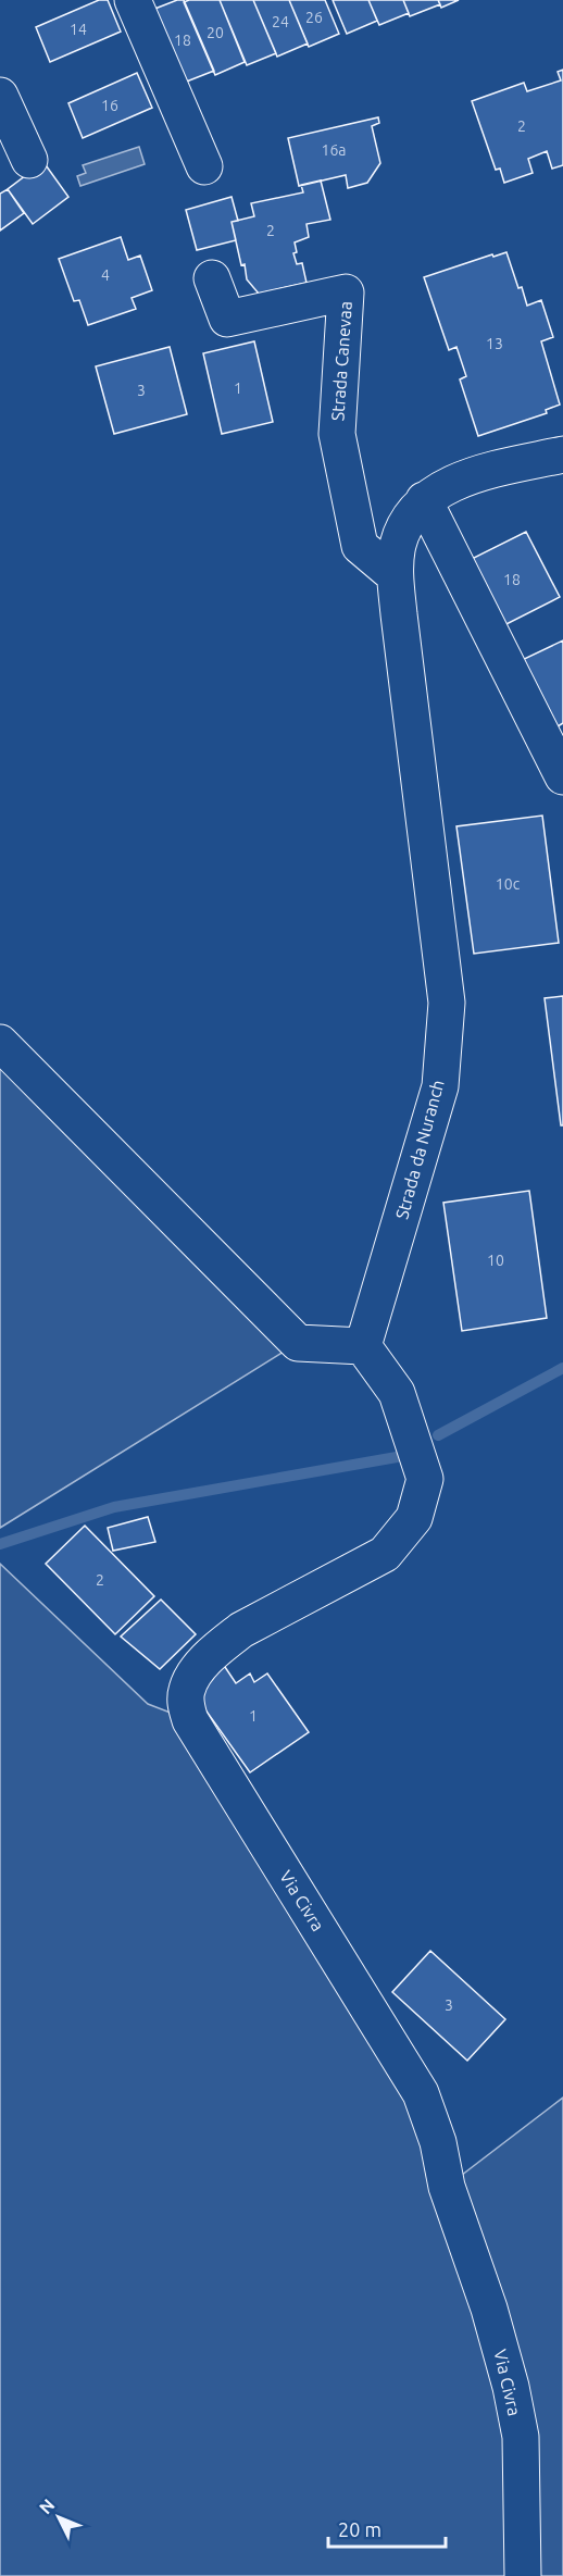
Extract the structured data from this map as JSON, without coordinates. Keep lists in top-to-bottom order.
{
  "streets": {
    "street": ["Strada Canevaa", "Strada da Nuranch", "Via Civra"]
  },
  "crossings": [
    ["Strada Canevaa", "Strada da Nuranch"],
    ["Strada da Nuranch", "Via Civra"]
  ],
  "house_numbers": [
    "26",
    "24",
    "14",
    "20",
    "18",
    "16",
    "2",
    "16a",
    "2",
    "4",
    "13",
    "1",
    "3",
    "18",
    "10c",
    "10",
    "2",
    "1",
    "3"
  ],
  "scale_bar": "20 m",
  "north": "top left"
}
